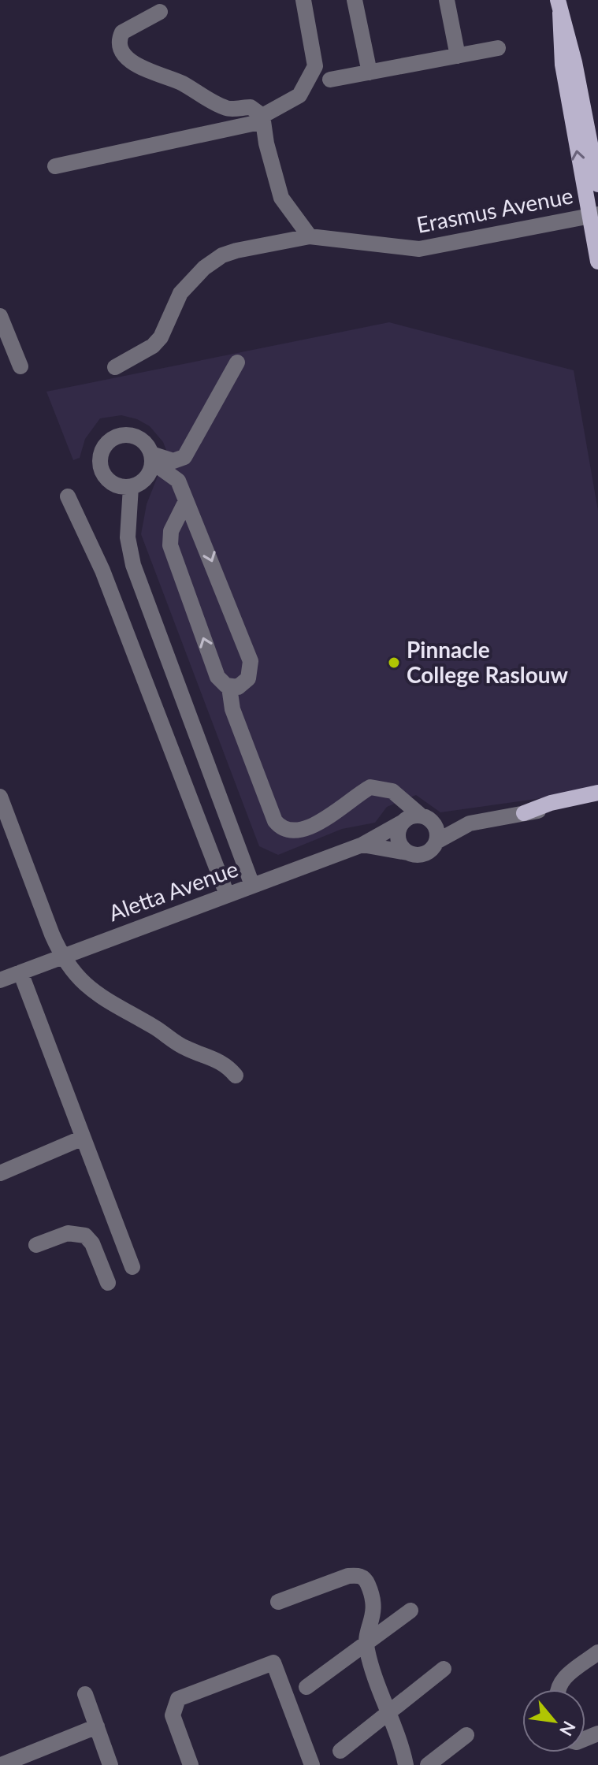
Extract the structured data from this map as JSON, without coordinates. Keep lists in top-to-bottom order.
{
  "streets": {
    "street": ["Erasmus Avenue", "Aletta Avenue"]
  },
  "places": ["Pinnacle College Raslouw"],
  "north": "bottom right"
}
